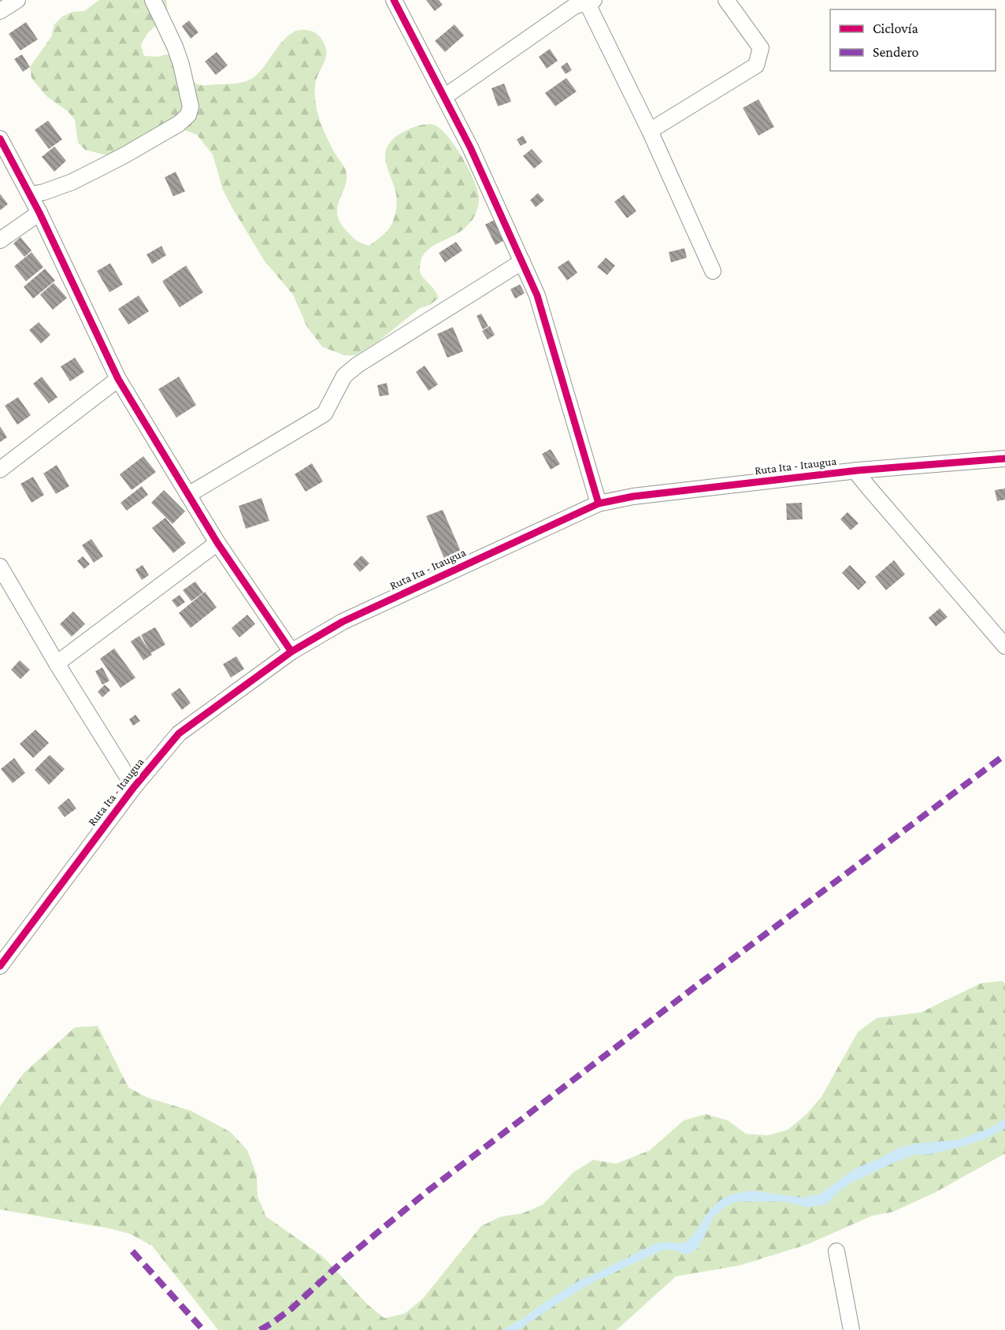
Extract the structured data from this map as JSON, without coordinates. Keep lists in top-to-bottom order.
{
  "streets": {
    "street": ["Ruta Ita - Itaugua"]
  },
  "legend": ["Ciclovía", "Sendero"]
}
